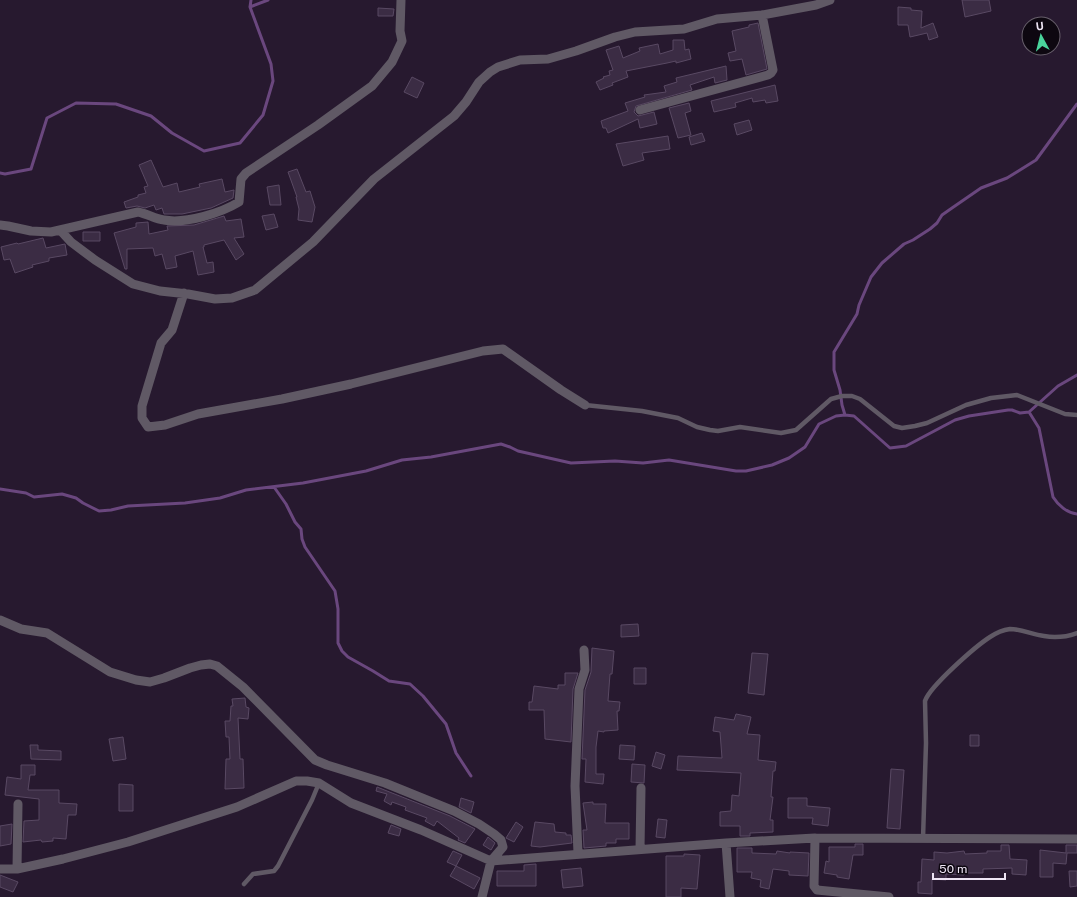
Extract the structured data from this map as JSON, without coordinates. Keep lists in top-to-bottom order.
{
  "scale_bar": "50 m",
  "north": "top"
}
